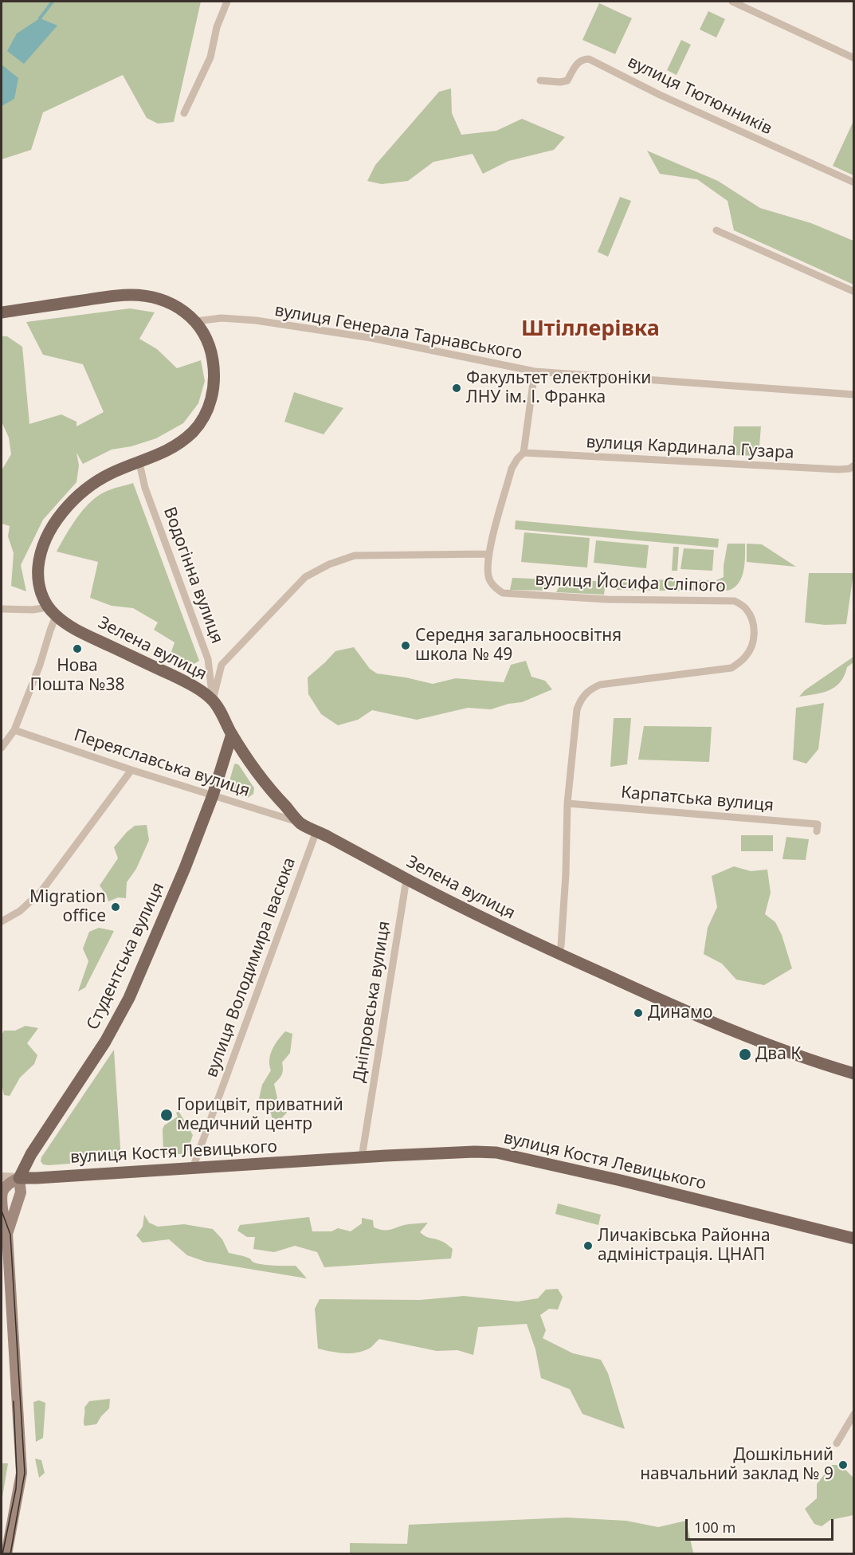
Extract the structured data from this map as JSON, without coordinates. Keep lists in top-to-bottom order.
{
  "streets": {
    "main road": ["Зелена вулиця", "Студентська вулиця", "вулиця Костя Левицького"],
    "street": [
      "вулиця Тютюнників",
      "вулиця Генерала Тарнавського",
      "вулиця Кардинала Гузара",
      "Водогінна вулиця",
      "вулиця Йосифа Сліпого",
      "Переяславська вулиця",
      "Карпатська вулиця",
      "вулиця Володимира Івасюка",
      "Дніпровська вулиця"
    ]
  },
  "crossings": [
    ["вулиця Кардинала Гузара", "вулиця Йосифа Сліпого"],
    ["Водогінна вулиця", "Зелена вулиця"],
    ["вулиця Йосифа Сліпого", "Зелена вулиця"],
    ["вулиця Йосифа Сліпого", "Карпатська вулиця"],
    ["Зелена вулиця", "Переяславська вулиця"],
    ["Зелена вулиця", "Студентська вулиця"],
    ["Зелена вулиця", "вулиця Володимира Івасюка"],
    ["Зелена вулиця", "Дніпровська вулиця"],
    ["Переяславська вулиця", "Студентська вулиця"],
    ["Студентська вулиця", "вулиця Костя Левицького"],
    ["вулиця Володимира Івасюка", "вулиця Костя Левицького"],
    ["Дніпровська вулиця", "вулиця Костя Левицького"]
  ],
  "districts": ["Штіллерівка"],
  "places": [
    "Факультет електроніки ЛНУ ім. І. Франка",
    "Середня загальноосвітня школа № 49",
    "Нова Пошта №38",
    "Migration office",
    "Динамо",
    "Два К",
    "Горицвіт, приватний медичний центр",
    "Личаківська Районна адміністрація. ЦНАП",
    "Дошкільний навчальний заклад № 9"
  ],
  "scale_bar": "100 m"
}
